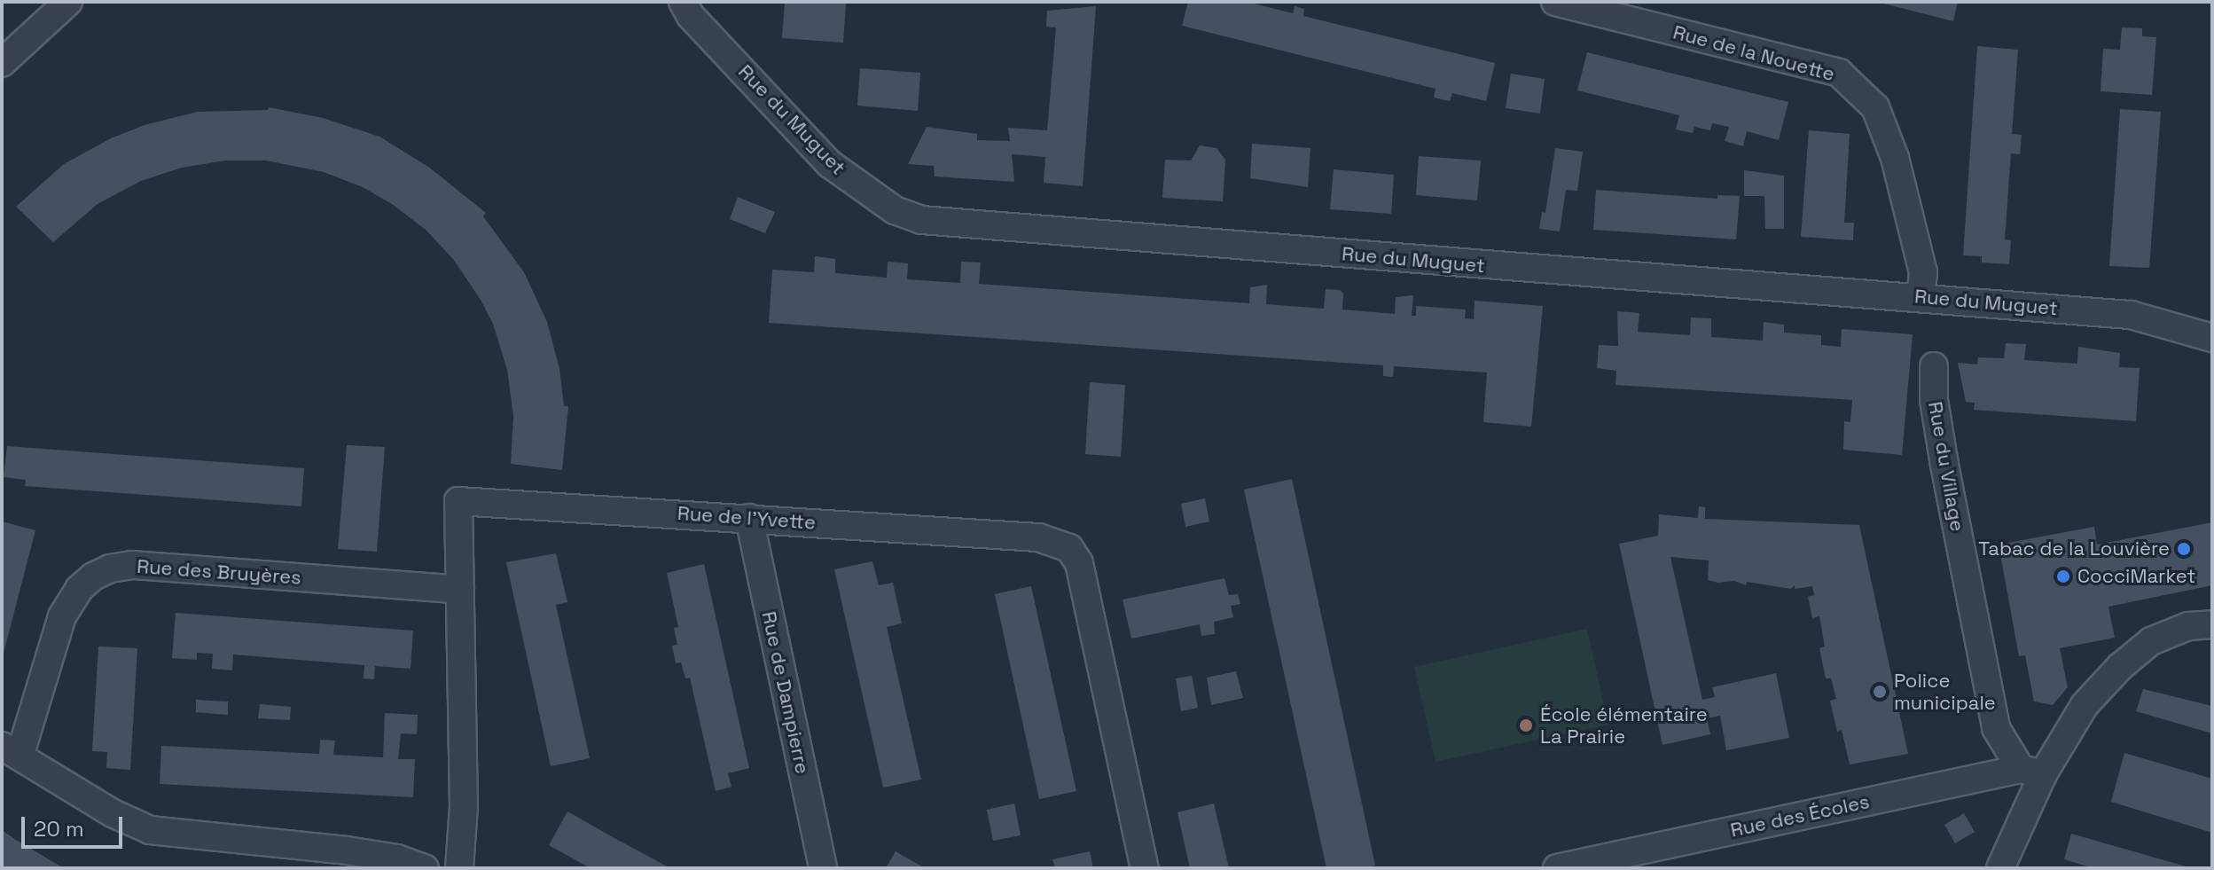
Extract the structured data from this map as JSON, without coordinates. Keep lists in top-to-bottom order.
{
  "streets": {
    "street": [
      "Rue de la Nouette",
      "Rue du Muguet",
      "Rue du Village",
      "Rue de l'Yvette",
      "Rue des Bruyères",
      "Rue de Dampierre",
      "Rue des Écoles"
    ]
  },
  "crossings": [
    ["Rue de la Nouette", "Rue du Muguet"],
    ["Rue du Village", "Rue des Écoles"],
    ["Rue de l'Yvette", "Rue des Bruyères"],
    ["Rue de l'Yvette", "Rue de Dampierre"]
  ],
  "places": [
    "Tabac de la Louvière",
    "CocciMarket",
    "Police municipale",
    "École élémentaire La Prairie"
  ],
  "scale_bar": "20 m"
}
